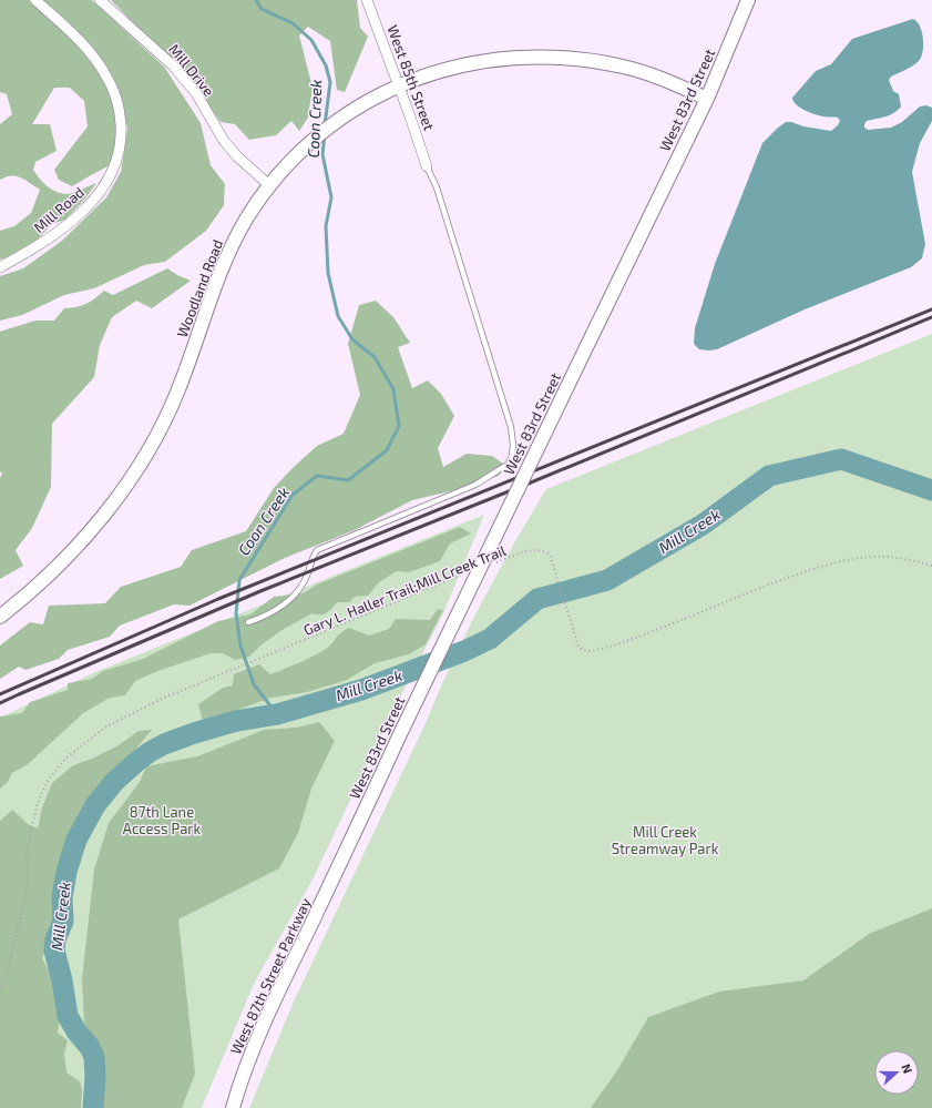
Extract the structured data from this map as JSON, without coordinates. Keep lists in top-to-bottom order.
{
  "streets": {
    "main road": ["West 83rd Street", "Woodland Road", "West 87th Street Parkway"],
    "street": ["Mill Drive", "West 85th Street", "Mill Road"],
    "path": ["Gary L. Haller Trail;Mill Creek Trail"]
  },
  "crossings": [
    ["Mill Drive", "Woodland Road"],
    ["West 85th Street", "Woodland Road"],
    ["West 83rd Street", "Woodland Road"],
    ["West 83rd Street", "West 87th Street Parkway"]
  ],
  "water": ["Coon Creek", "Mill Creek"],
  "parks": ["87th Lane Access Park", "Mill Creek Streamway Park"],
  "north": "right"
}
